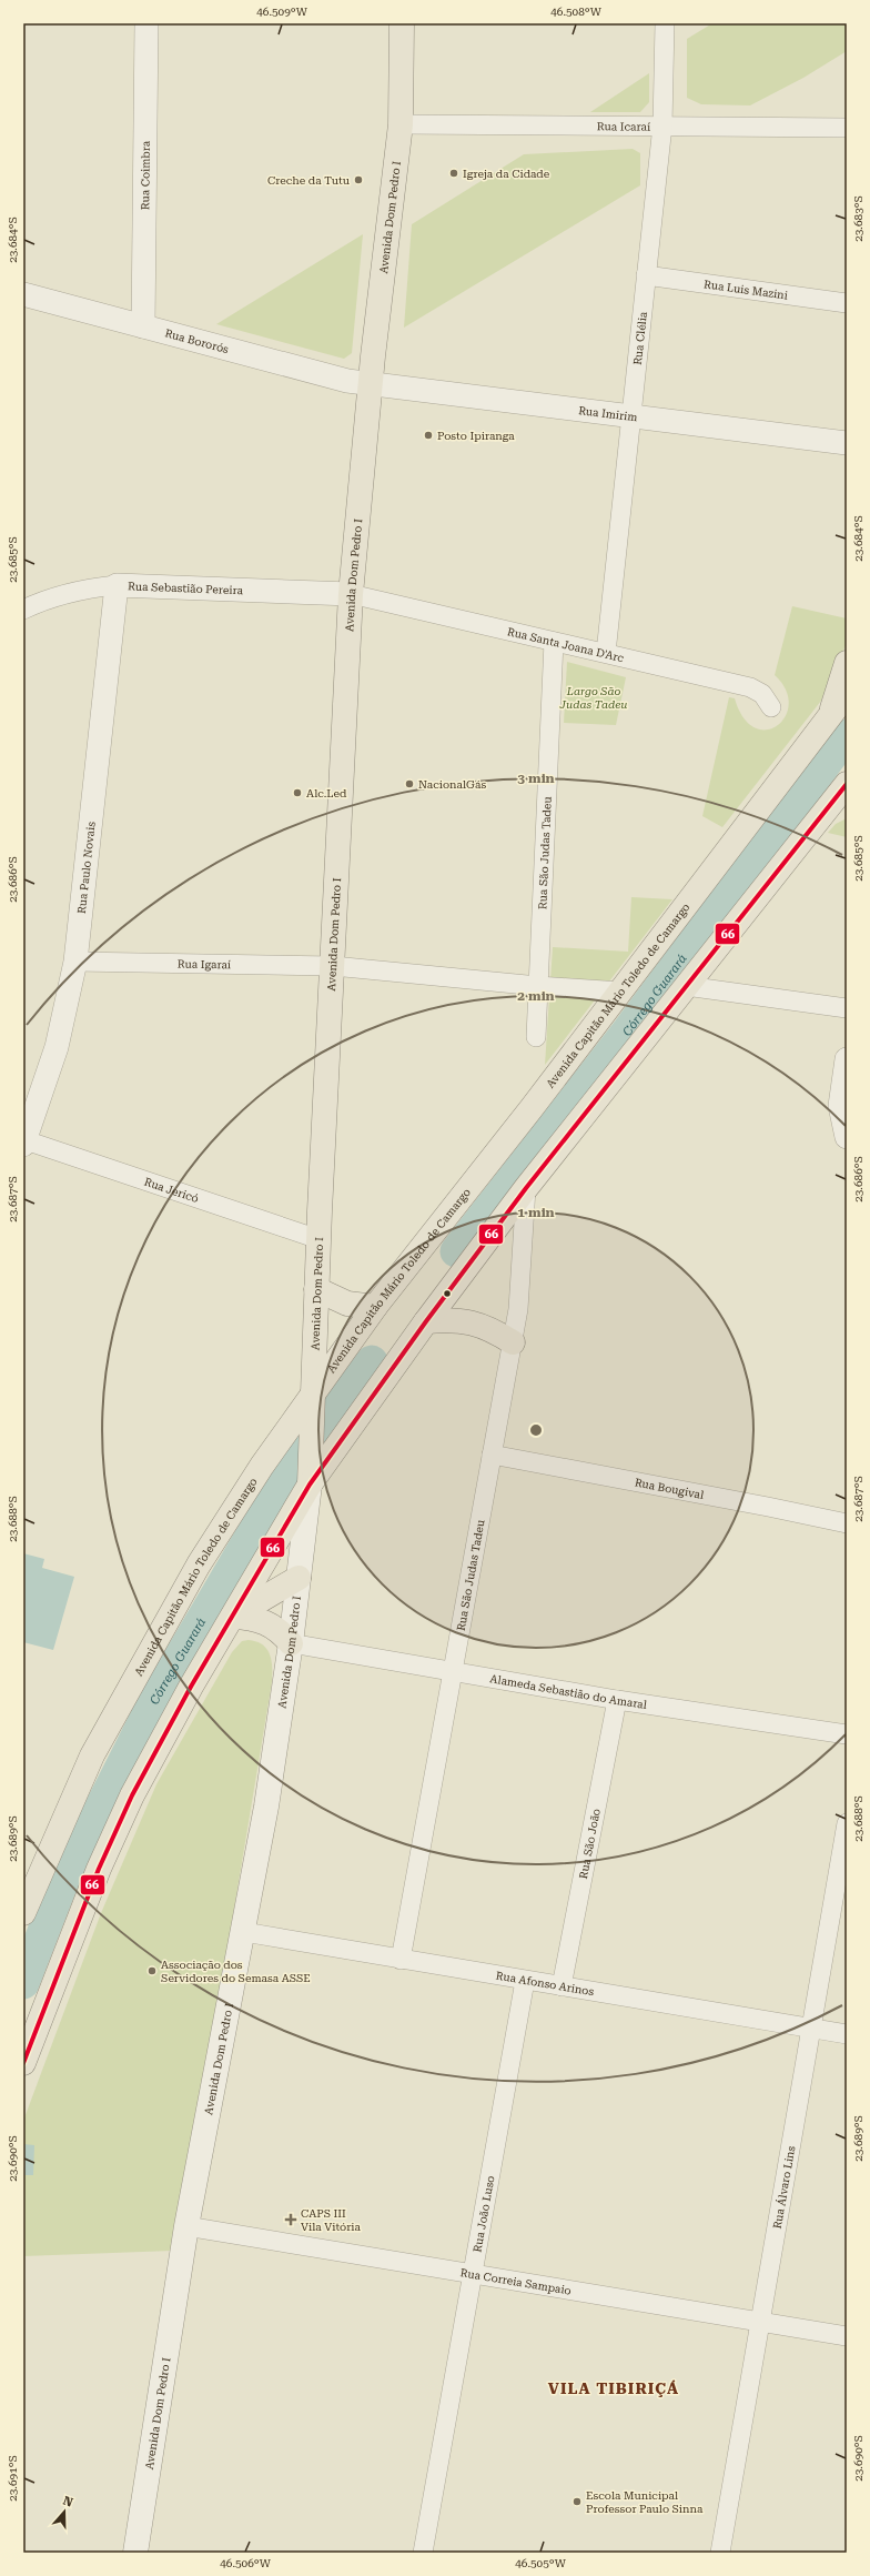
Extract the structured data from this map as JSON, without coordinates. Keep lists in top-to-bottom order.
{
  "streets": {
    "main road": ["Avenida Dom Pedro I", "Avenida Capitão Mário Toledo de Camargo"],
    "street": [
      "Rua Icaraí",
      "Rua Coimbra",
      "Rua Luis Mazini",
      "Rua Clélia",
      "Rua Bororós",
      "Rua Imirim",
      "Rua Sebastião Pereira",
      "Rua Santa Joana D'Arc",
      "Rua São Judas Tadeu",
      "Rua Paulo Novais",
      "Rua Igaraí",
      "Rua Jericó",
      "Rua Bougival",
      "Alameda Sebastião do Amaral",
      "Rua São João",
      "Rua Afonso Arinos",
      "Rua Álvaro Lins",
      "Rua João Luso",
      "Rua Correia Sampaio"
    ]
  },
  "crossings": [
    ["Rua Icaraí", "Avenida Dom Pedro I"],
    ["Rua Icaraí", "Rua Clélia"],
    ["Rua Coimbra", "Rua Bororós"],
    ["Avenida Dom Pedro I", "Rua Bororós"],
    ["Avenida Dom Pedro I", "Rua Imirim"],
    ["Avenida Dom Pedro I", "Rua Sebastião Pereira"],
    ["Avenida Dom Pedro I", "Rua Santa Joana D'Arc"],
    ["Avenida Dom Pedro I", "Rua Igaraí"],
    ["Avenida Dom Pedro I", "Avenida Capitão Mário Toledo de Camargo"],
    ["Avenida Dom Pedro I", "Rua Jericó"],
    ["Avenida Dom Pedro I", "Alameda Sebastião do Amaral"],
    ["Avenida Dom Pedro I", "Rua Afonso Arinos"],
    ["Avenida Dom Pedro I", "Rua Correia Sampaio"],
    ["Rua Luis Mazini", "Rua Clélia"],
    ["Rua Clélia", "Rua Imirim"],
    ["Rua Clélia", "Rua Santa Joana D'Arc"],
    ["Rua Bororós", "Rua Imirim"],
    ["Rua Sebastião Pereira", "Rua Santa Joana D'Arc"],
    ["Rua Sebastião Pereira", "Rua Paulo Novais"],
    ["Rua Santa Joana D'Arc", "Rua São Judas Tadeu"],
    ["Rua São Judas Tadeu", "Rua Igaraí"],
    ["Rua São Judas Tadeu", "Rua Bougival"],
    ["Rua São Judas Tadeu", "Alameda Sebastião do Amaral"],
    ["Rua São Judas Tadeu", "Rua Afonso Arinos"],
    ["Rua Paulo Novais", "Rua Igaraí"],
    ["Rua Paulo Novais", "Rua Jericó"],
    ["Rua Igaraí", "Avenida Capitão Mário Toledo de Camargo"],
    ["Alameda Sebastião do Amaral", "Rua São João"],
    ["Rua São João", "Rua Afonso Arinos"],
    ["Rua Afonso Arinos", "Rua Álvaro Lins"],
    ["Rua Afonso Arinos", "Rua João Luso"],
    ["Rua Álvaro Lins", "Rua Correia Sampaio"],
    ["Rua João Luso", "Rua Correia Sampaio"]
  ],
  "districts": ["VILA TIBIRIÇÁ"],
  "water": ["Córrego Guarará"],
  "parks": ["Largo São Judas Tadeu"],
  "places": {
    "other": [
      "Igreja da Cidade",
      "Creche da Tutu",
      "Posto Ipiranga",
      "NacionalGás",
      "Alc.Led",
      "Associação dos Servidores do Semasa ASSE",
      "Escola Municipal Professor Paulo Sinna"
    ],
    "health": ["CAPS III Vila Vitória"]
  },
  "lines": ["transit line 66"],
  "north": "top",
  "coordinates": [
    "46.509°W",
    "46.508°W",
    "23.683°S",
    "23.684°S",
    "23.685°S",
    "23.686°S",
    "23.687°S",
    "23.688°S",
    "23.689°S",
    "23.690°S",
    "23.691°S",
    "46.506°W",
    "46.505°W"
  ],
  "rings": ["3 min", "2 min", "1 min"]
}
